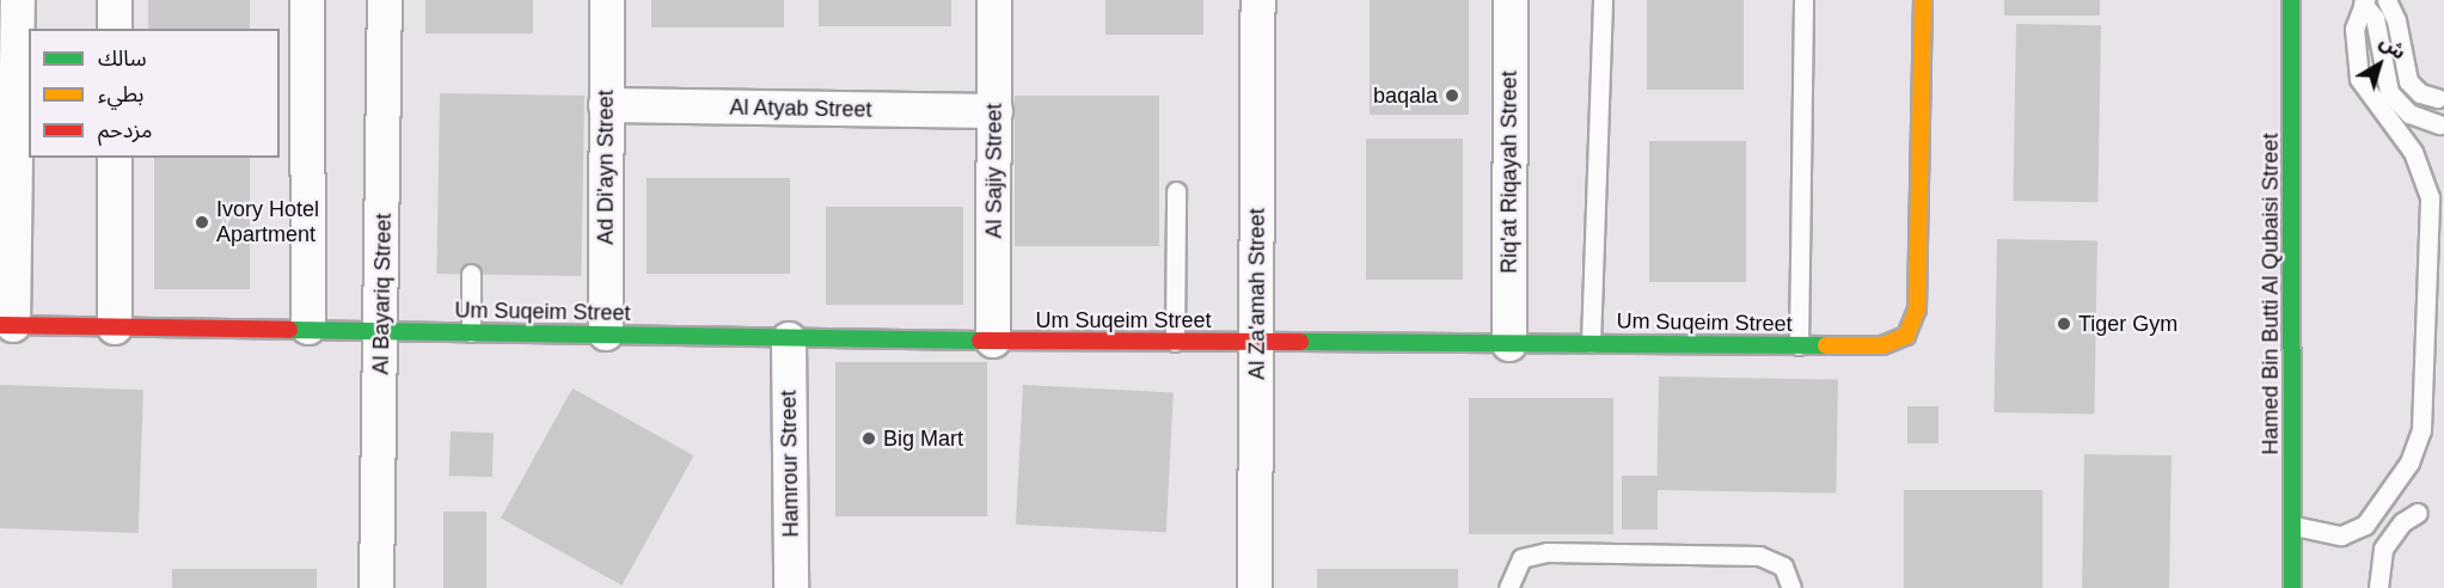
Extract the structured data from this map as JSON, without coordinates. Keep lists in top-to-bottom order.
{
  "streets": {
    "street": [
      "Al Atyab Street",
      "Ad Di'ayn Street",
      "Al Sajiy Street",
      "Riq'at Riqayah Street",
      "Al Bayariq Street",
      "Al Za'amah Street",
      "Hamed Bin Butti Al Qubaisi Street",
      "Um Suqeim Street",
      "Hamrour Street"
    ]
  },
  "crossings": [
    ["Al Atyab Street", "Ad Di'ayn Street"],
    ["Al Atyab Street", "Al Sajiy Street"],
    ["Ad Di'ayn Street", "Um Suqeim Street"],
    ["Al Sajiy Street", "Um Suqeim Street"],
    ["Riq'at Riqayah Street", "Um Suqeim Street"],
    ["Al Bayariq Street", "Um Suqeim Street"],
    ["Al Za'amah Street", "Um Suqeim Street"],
    ["Um Suqeim Street", "Hamrour Street"]
  ],
  "places": [
    "baqala",
    "Ivory Hotel Apartment",
    "Tiger Gym",
    "Big Mart"
  ],
  "legend": ["سالك", "بطيء", "مزدحم"],
  "north": "top right"
}
